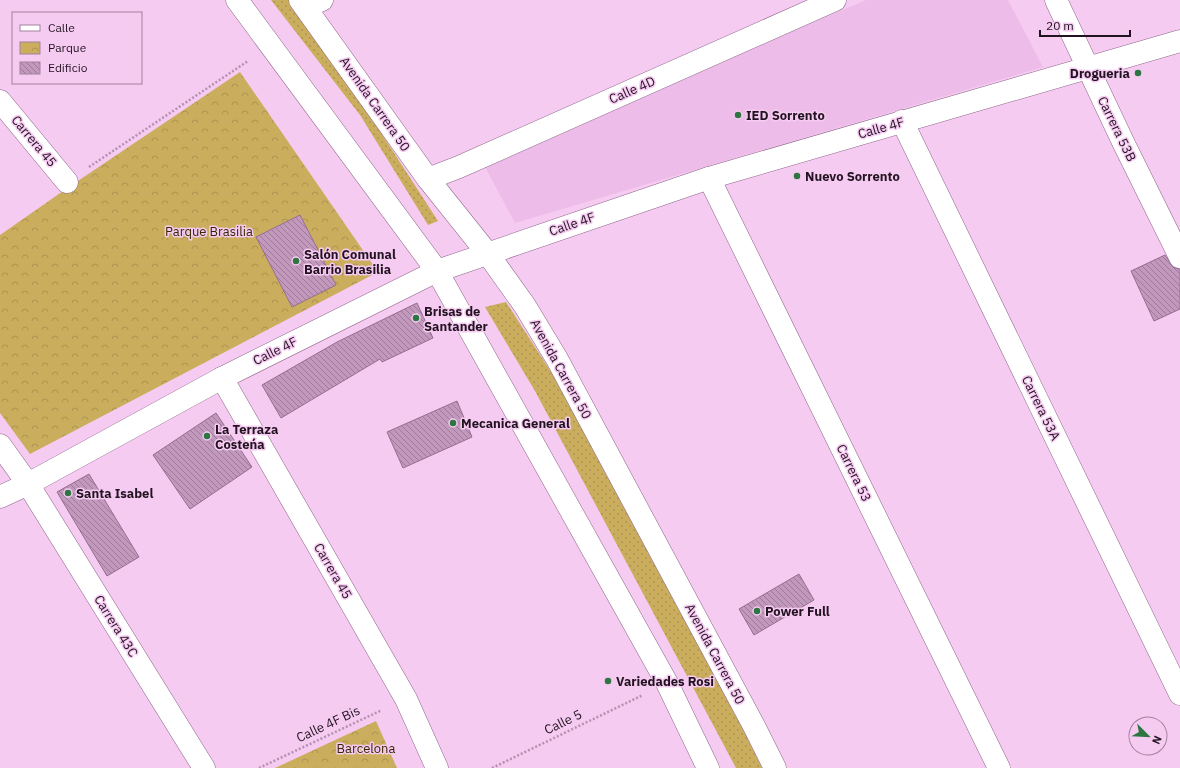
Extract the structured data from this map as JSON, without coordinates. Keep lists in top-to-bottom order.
{
  "streets": {
    "street": [
      "Calle 4D",
      "Avenida Carrera 50",
      "Calle 4F",
      "Carrera 53B",
      "Carrera 45",
      "Carrera 53A",
      "Carrera 53",
      "Carrera 43C"
    ],
    "path": ["Calle 5", "Calle 4F Bis"]
  },
  "crossings": [
    ["Calle 4D", "Avenida Carrera 50"],
    ["Avenida Carrera 50", "Calle 4F"],
    ["Calle 4F", "Carrera 53B"],
    ["Calle 4F", "Carrera 45"],
    ["Calle 4F", "Carrera 53A"],
    ["Calle 4F", "Carrera 53"],
    ["Calle 4F", "Carrera 43C"],
    ["Carrera 45", "Calle 4F Bis"]
  ],
  "parks": ["Parque Brasilia", "Barcelona"],
  "places": [
    "Drogueria",
    "IED Sorrento",
    "Nuevo Sorrento",
    "Salón Comunal Barrio Brasilia",
    "Brisas de Santander",
    "Mecanica General",
    "La Terraza Costeńa",
    "Santa Isabel",
    "Power Full",
    "Variedades Rosi"
  ],
  "legend": ["Calle", "Parque", "Edificio"],
  "scale_bar": "20 m",
  "north": "bottom right"
}
